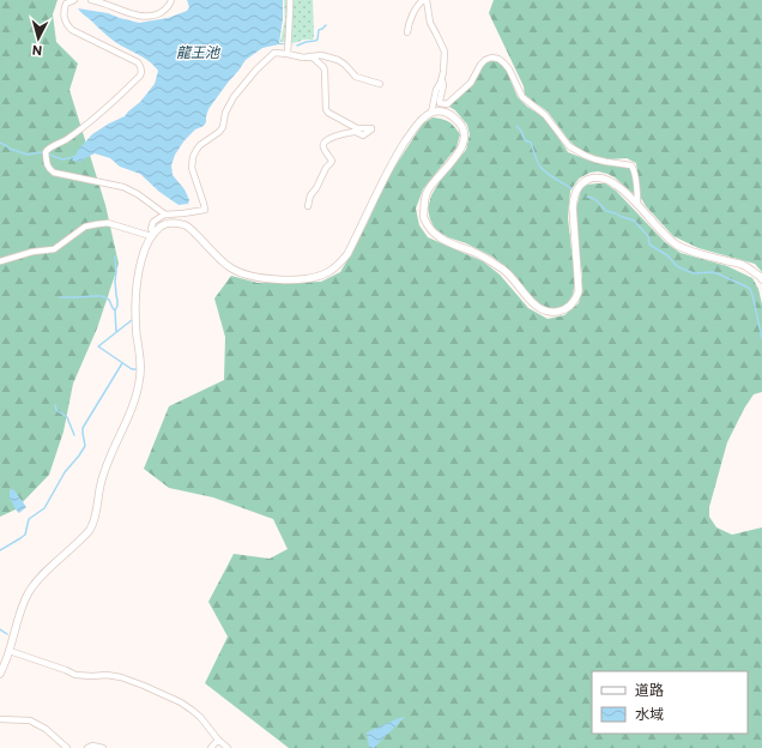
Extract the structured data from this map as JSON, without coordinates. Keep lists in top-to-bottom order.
{
  "water": ["龍王池"],
  "legend": ["道路", "水域"],
  "north": "bottom"
}
